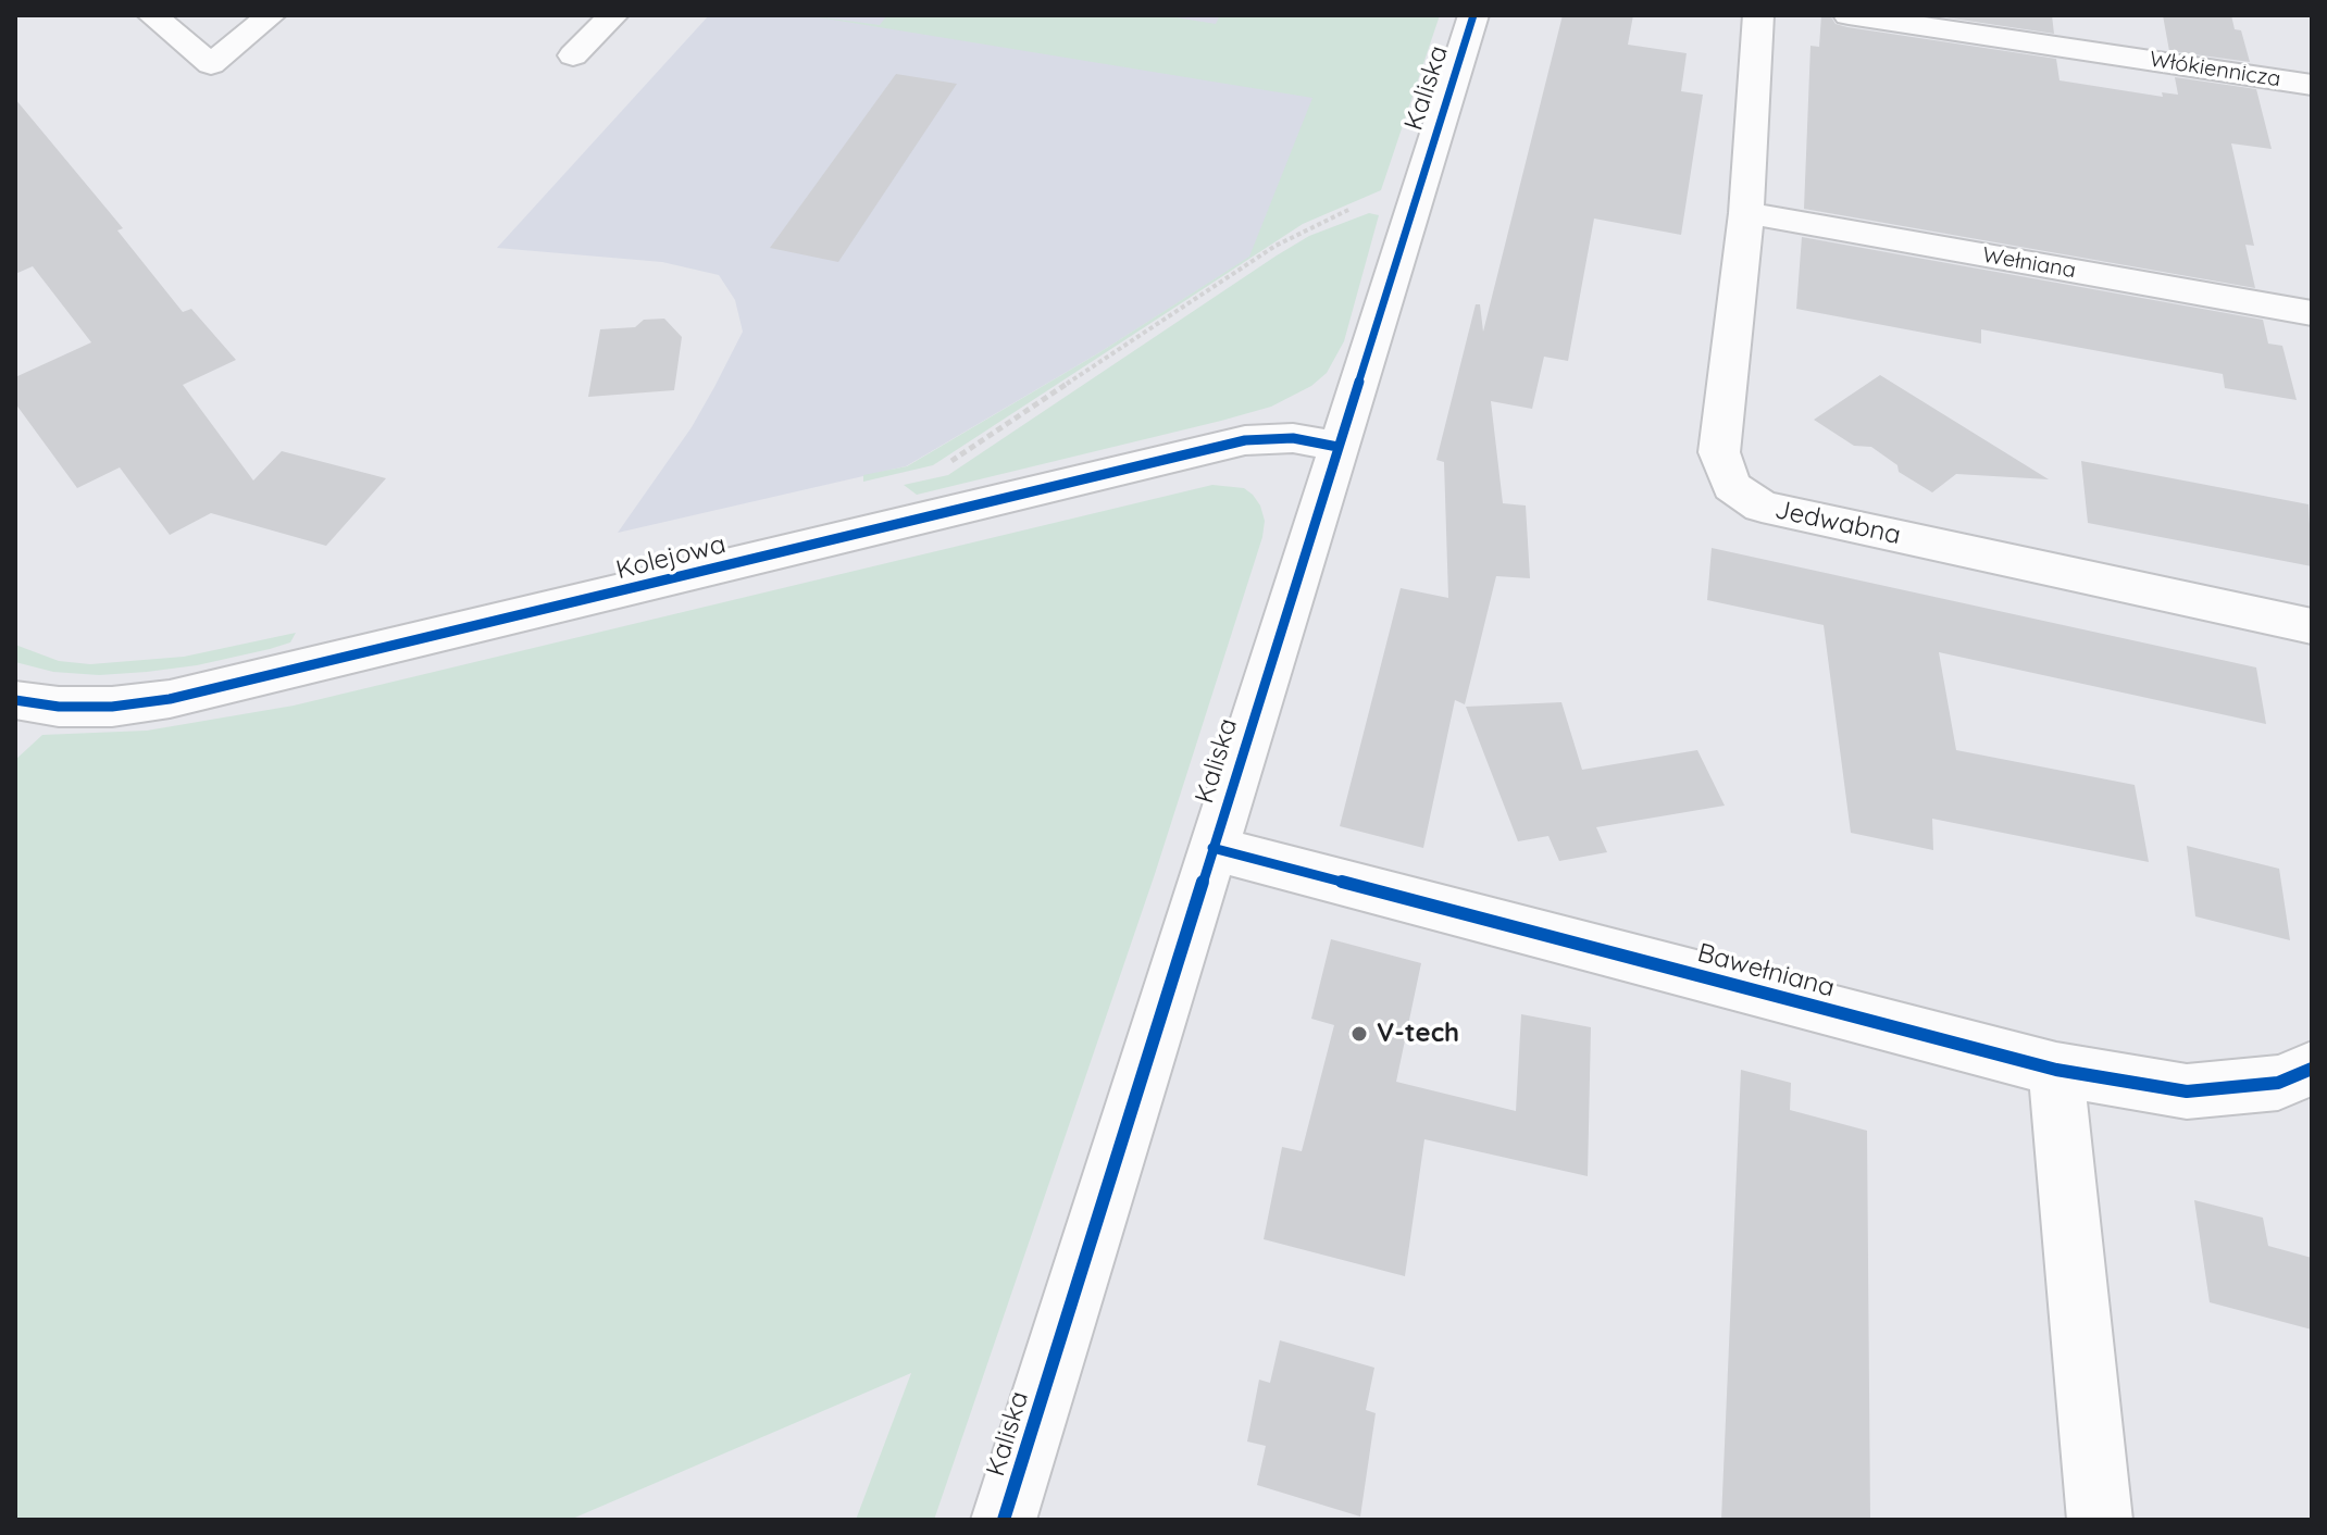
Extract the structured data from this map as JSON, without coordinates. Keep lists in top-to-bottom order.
{
  "streets": {
    "street": [
      "Włókiennicza",
      "Kaliska",
      "Wełniana",
      "Jedwabna",
      "Kolejowa",
      "Bawełniana"
    ]
  },
  "crossings": [
    ["Kaliska", "Kolejowa"],
    ["Kaliska", "Bawełniana"],
    ["Wełniana", "Jedwabna"]
  ],
  "places": ["V-tech"]
}
